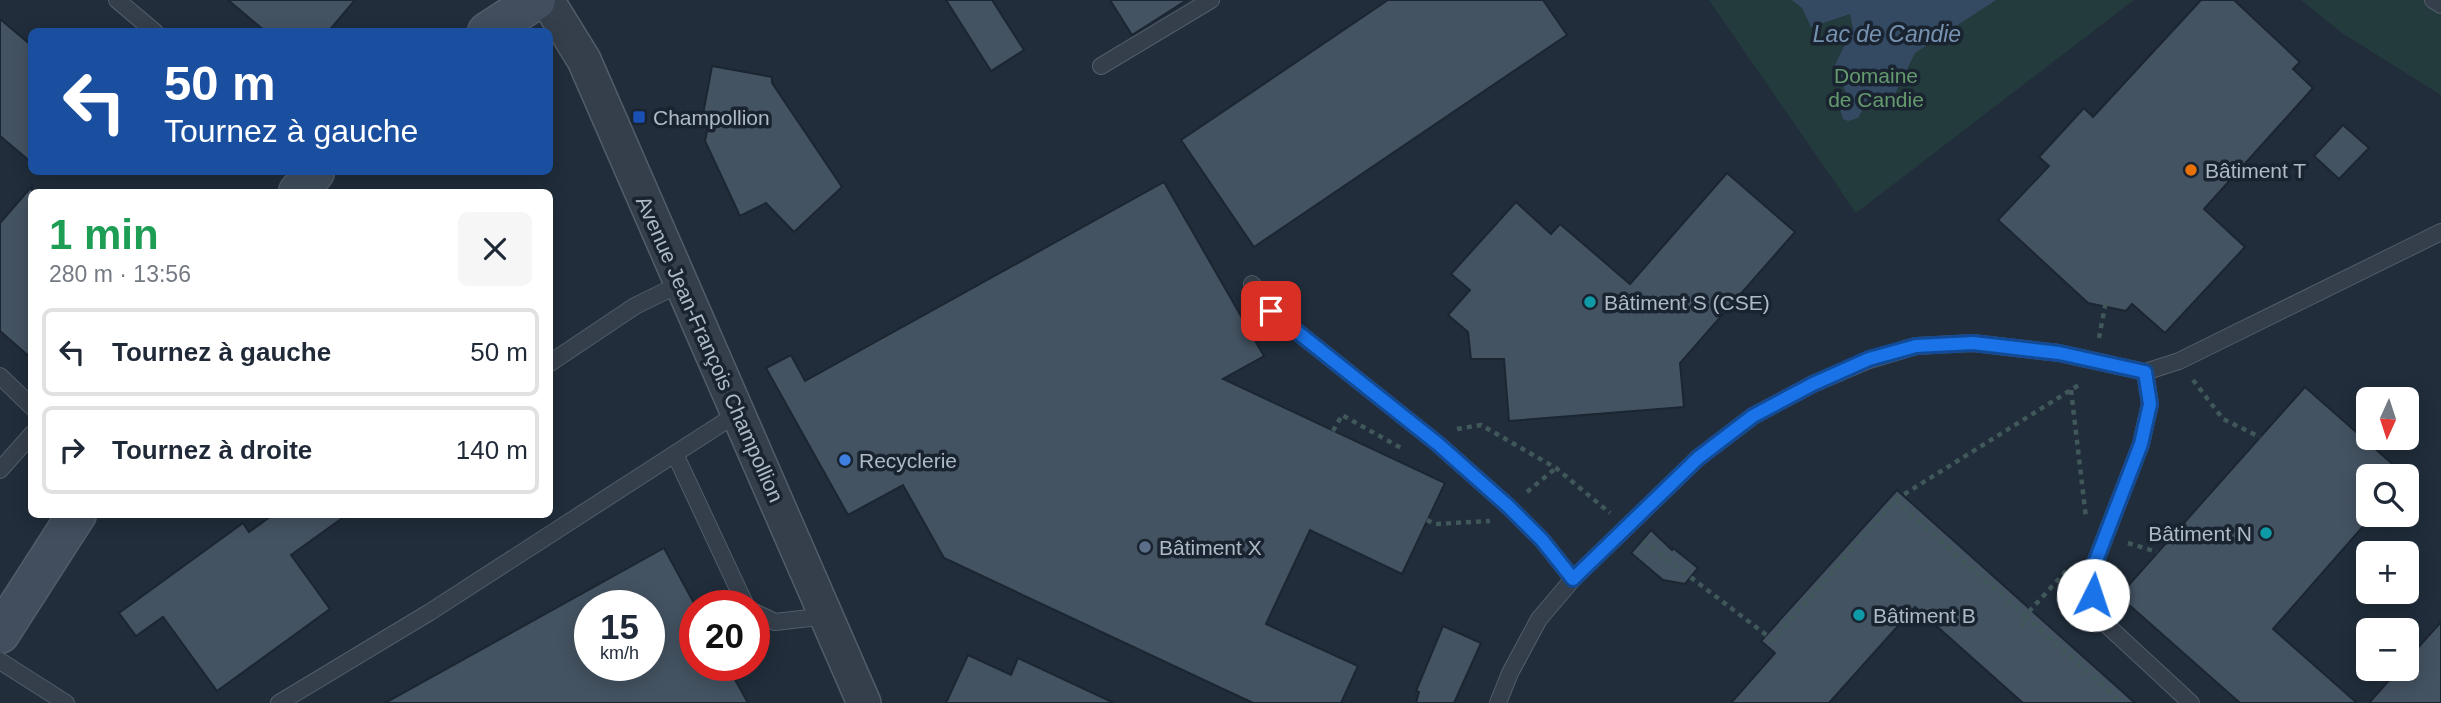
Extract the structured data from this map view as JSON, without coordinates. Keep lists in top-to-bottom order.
{
  "streets": {
    "street": ["Avenue Jean-François Champollion"]
  },
  "water": ["Lac de Candie"],
  "parks": ["Domaine de Candie"],
  "places": {
    "transit": ["Champollion"],
    "other": [
      "Bâtiment T",
      "Bâtiment S (CSE)",
      "Recyclerie",
      "Bâtiment N",
      "Bâtiment X",
      "Bâtiment B"
    ]
  },
  "north": "bottom",
  "page": {
    "turn": ["50 m", "Tournez à gauche"],
    "heading": ["1 min", "280 m · 13:56"],
    "list": [
      {
        "name": "Tournez à gauche",
        "value": "50 m"
      },
      {
        "name": "Tournez à droite",
        "value": "140 m"
      }
    ],
    "map_buttons": ["+", "−"],
    "speed": "15 km/h",
    "limit": "20"
  }
}
